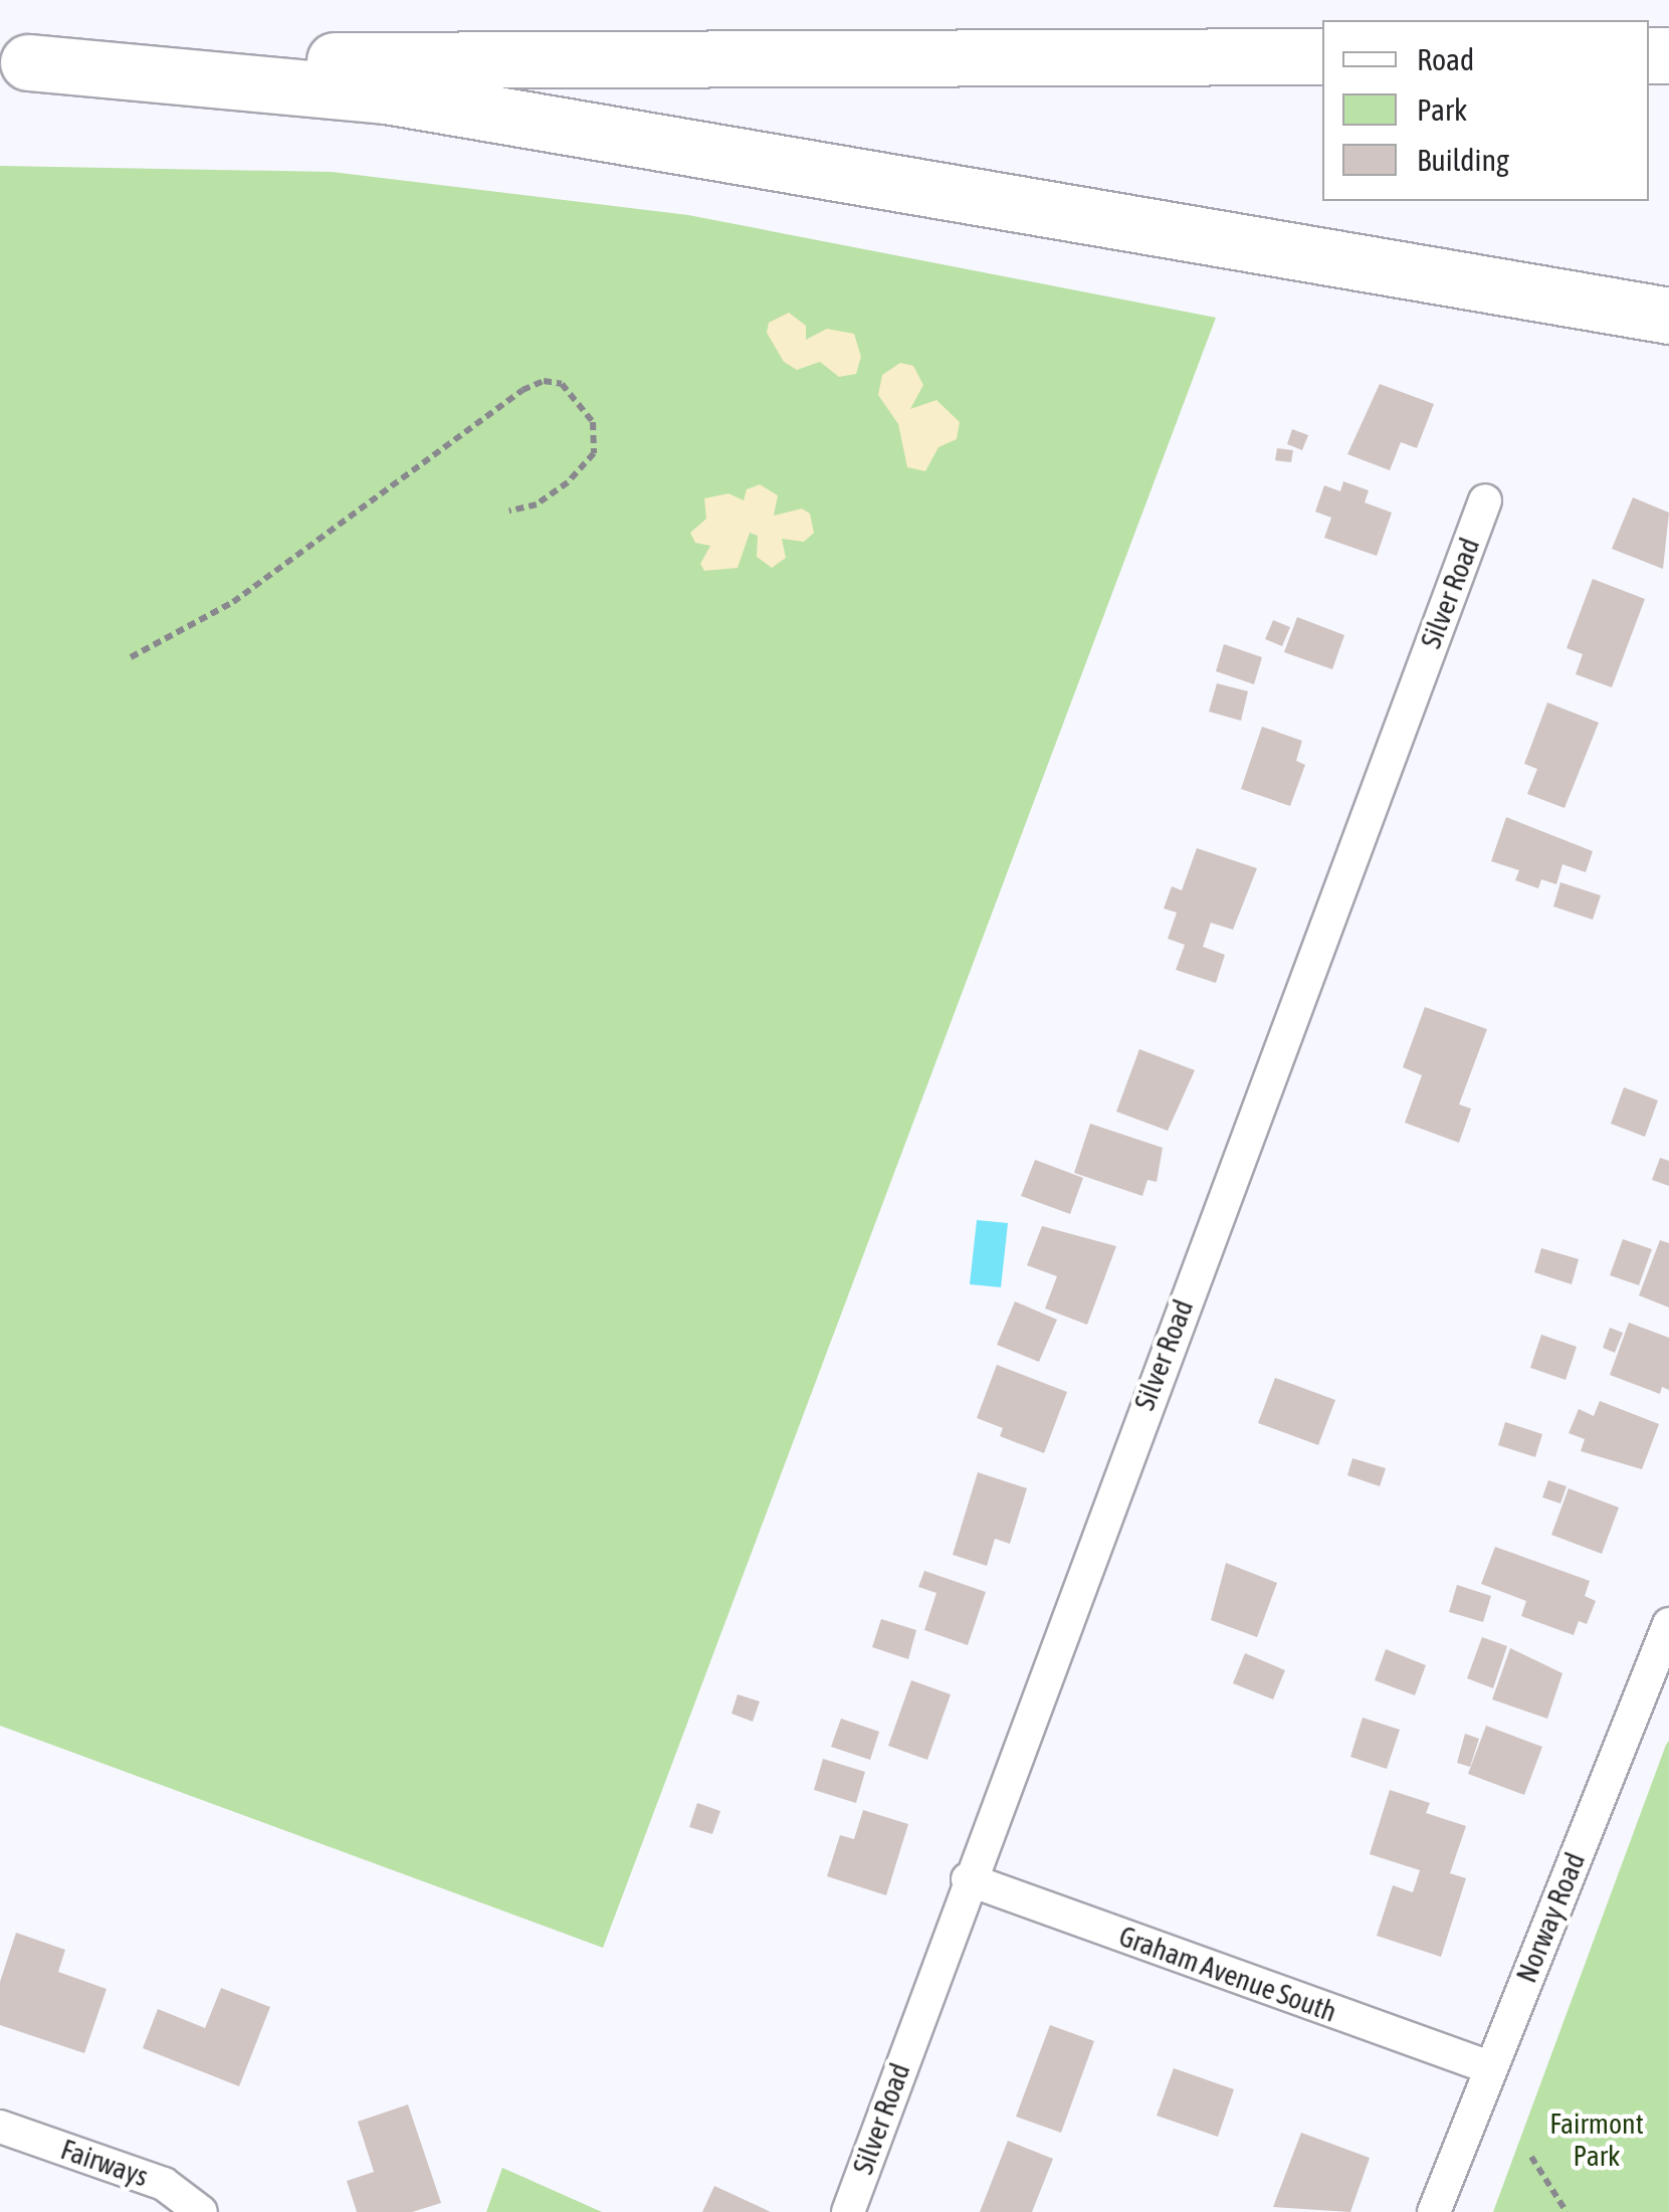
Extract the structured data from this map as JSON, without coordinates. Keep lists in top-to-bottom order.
{
  "streets": {
    "street": [
      "Silver Road",
      "Norway Road",
      "Graham Avenue South",
      "Fairways"
    ]
  },
  "crossings": [
    ["Silver Road", "Graham Avenue South"],
    ["Norway Road", "Graham Avenue South"]
  ],
  "parks": ["Fairmont Park"],
  "legend": ["Road", "Park", "Building"]
}
